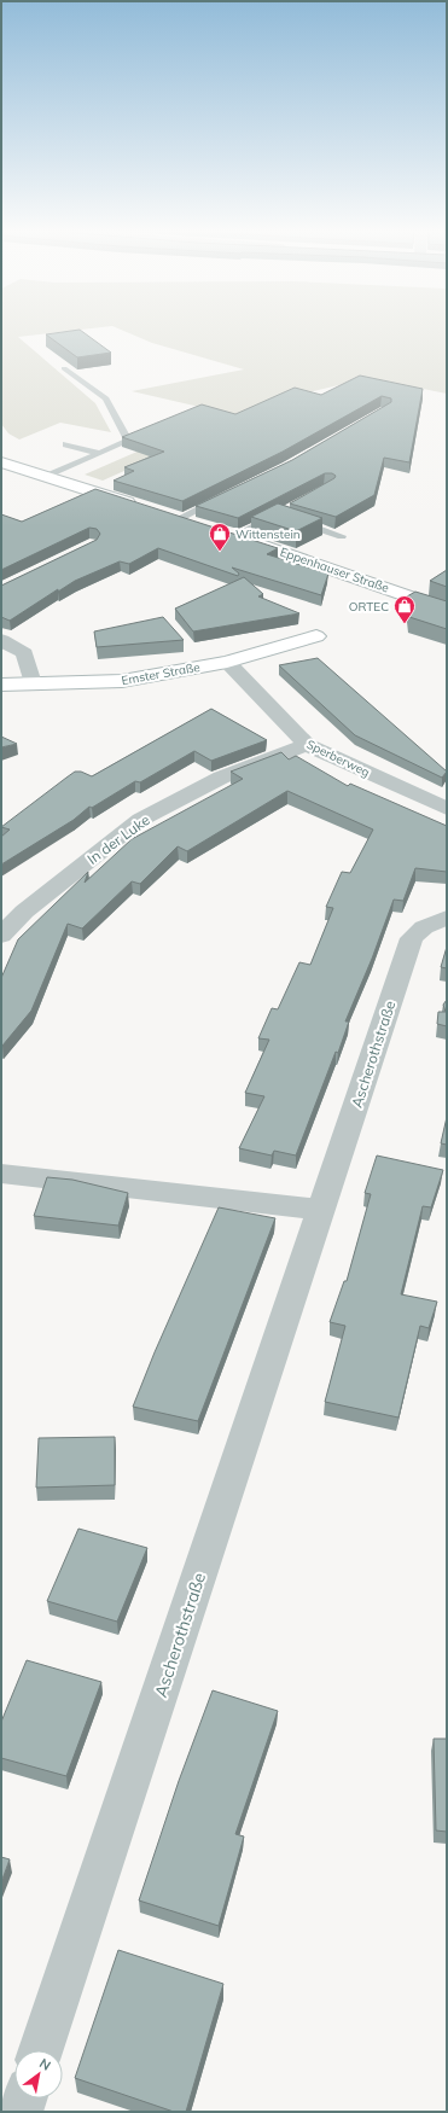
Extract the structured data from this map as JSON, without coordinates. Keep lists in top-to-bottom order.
{
  "streets": {
    "main road": ["Eppenhauser Straße", "Emster Straße"],
    "street": ["Sperberweg", "In der Luke", "Ascherothstraße"]
  },
  "crossings": [
    ["Emster Straße", "Sperberweg"],
    ["Sperberweg", "In der Luke"]
  ],
  "places": {
    "shop": ["Wittenstein", "ORTEC"]
  },
  "north": "top right"
}
